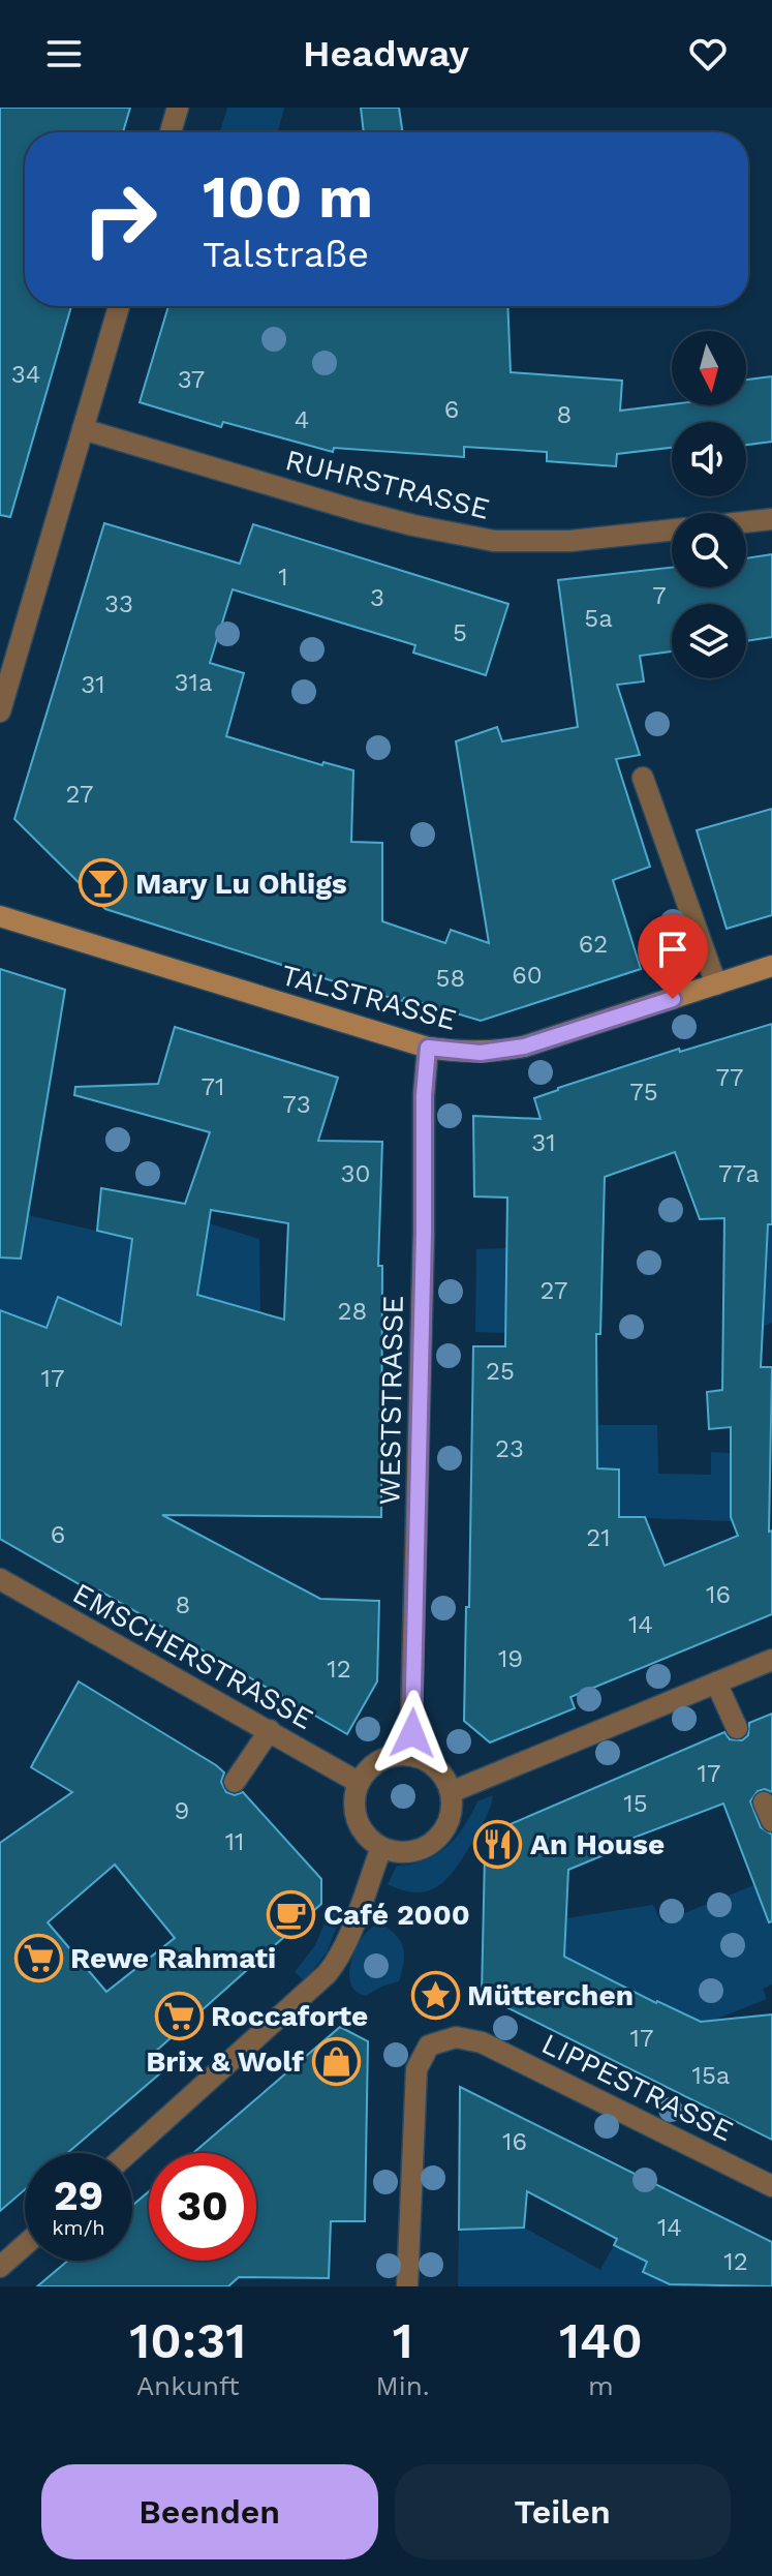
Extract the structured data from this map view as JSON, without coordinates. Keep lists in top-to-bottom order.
{
  "streets": {
    "main road": ["TALSTRASSE"],
    "street": [
      "RUHRSTRASSE",
      "WESTSTRASSE",
      "EMSCHERSTRASSE",
      "LIPPESTRASSE"
    ]
  },
  "crossings": [
    ["TALSTRASSE", "WESTSTRASSE"],
    ["WESTSTRASSE", "EMSCHERSTRASSE"]
  ],
  "places": {
    "bar": ["Mary Lu Ohligs"],
    "restaurant": ["An House"],
    "cafe": ["Café 2000"],
    "supermarket": ["Rewe Rahmati", "Roccaforte"],
    "place": ["Mütterchen"],
    "shop": ["Brix & Wolf"]
  },
  "house_numbers": [
    "34",
    "37",
    "6",
    "8",
    "4",
    "1",
    "7",
    "3",
    "33",
    "5a",
    "5",
    "31a",
    "31",
    "27",
    "62",
    "60",
    "58",
    "77",
    "71",
    "75",
    "73",
    "31",
    "30",
    "77a",
    "27",
    "28",
    "25",
    "17",
    "23",
    "6",
    "21",
    "16",
    "8",
    "14",
    "19",
    "12",
    "17",
    "15",
    "9",
    "11",
    "17",
    "15a",
    "16",
    "14",
    "12"
  ],
  "north": "bottom",
  "page": {
    "header": "Headway",
    "turn": ["100 m", "Talstraße"],
    "speed": "29 km/h",
    "limit": "30",
    "eta": [
      "10:31",
      "Ankunft",
      "1",
      "Min.",
      "140",
      "m"
    ],
    "buttons": ["Beenden", "Teilen"]
  }
}
